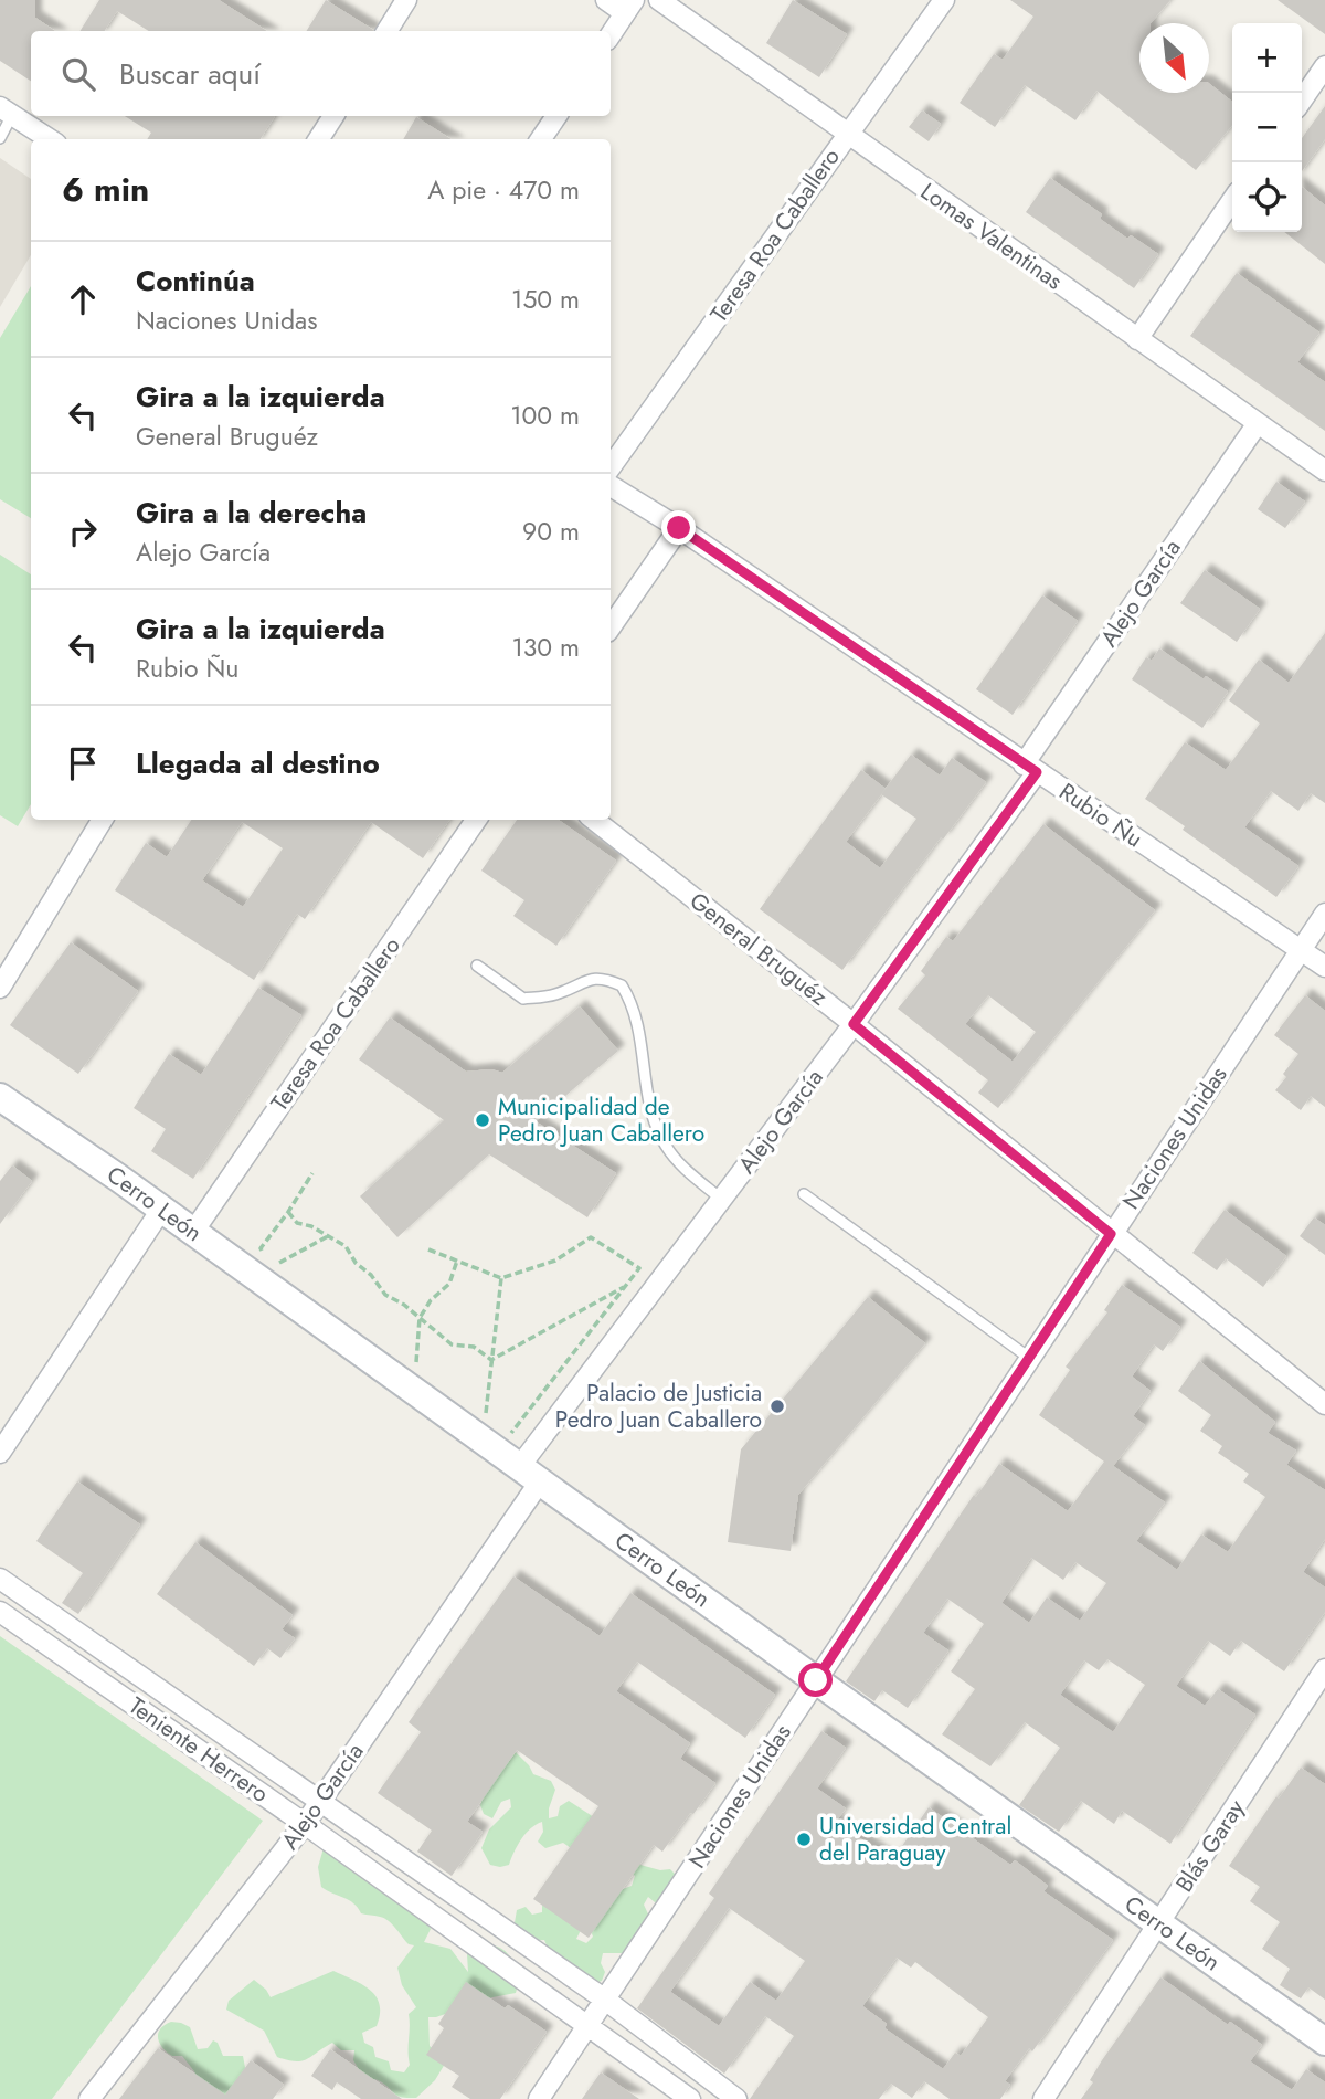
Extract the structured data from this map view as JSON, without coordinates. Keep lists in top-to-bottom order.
{
  "streets": {
    "street": [
      "Teresa Roa Caballero",
      "Lomas Valentinas",
      "Alejo García",
      "Rubio Ñu",
      "General Bruguéz",
      "Naciones Unidas",
      "Cerro León",
      "Teniente Herrero",
      "Blás Garay"
    ]
  },
  "crossings": [
    ["Teresa Roa Caballero", "Lomas Valentinas"],
    ["Teresa Roa Caballero", "Cerro León"],
    ["Lomas Valentinas", "Alejo García"],
    ["Alejo García", "Rubio Ñu"],
    ["Alejo García", "General Bruguéz"],
    ["Alejo García", "Cerro León"],
    ["Alejo García", "Teniente Herrero"],
    ["Rubio Ñu", "Naciones Unidas"],
    ["General Bruguéz", "Naciones Unidas"],
    ["Naciones Unidas", "Cerro León"],
    ["Naciones Unidas", "Teniente Herrero"],
    ["Cerro León", "Blás Garay"]
  ],
  "places": ["Municipalidad de Pedro Juan Caballero", "Palacio de Justicia Pedro Juan Caballero", "Universidad Central del Paraguay"],
  "north": "bottom right",
  "page": {
    "map_buttons": ["+", "−"],
    "search": "Buscar aquí",
    "heading": ["6 min", "A pie · 470 m"],
    "list": [
      ["Continúa", "Naciones Unidas", "150 m"],
      ["Gira a la izquierda", "General Bruguéz", "100 m"],
      ["Gira a la derecha", "Alejo García", "90 m"],
      ["Gira a la izquierda", "Rubio Ñu", "130 m"],
      "Llegada al destino"
    ]
  }
}
